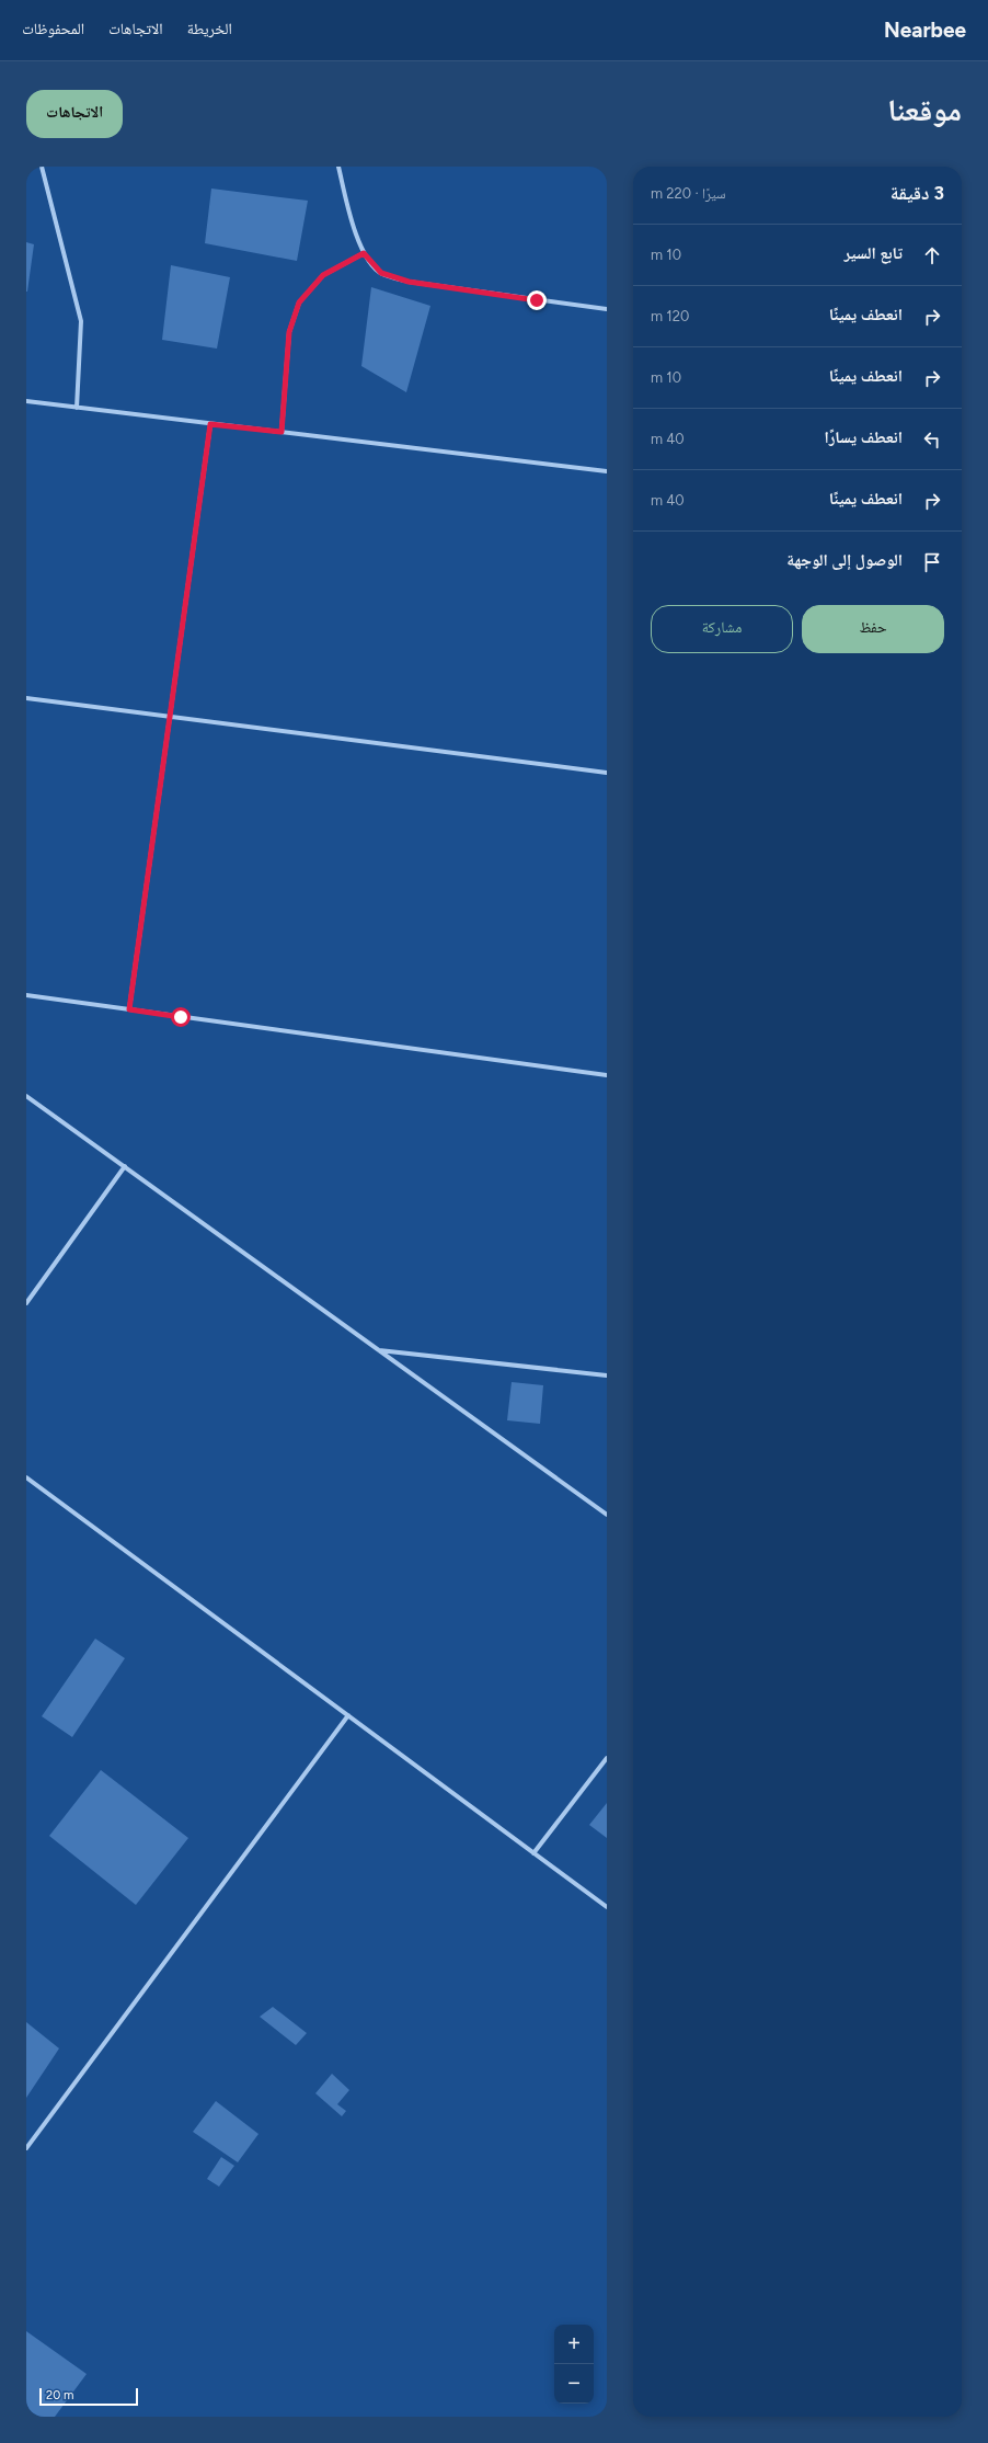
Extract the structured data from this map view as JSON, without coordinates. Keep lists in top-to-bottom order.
{
  "scale_bar": "20 m",
  "page": {
    "header": "Nearbee",
    "nav": ["الخريطة", "الاتجاهات", "المحفوظات"],
    "title": "موقعنا",
    "buttons": [
      "الاتجاهات",
      ["حفظ", "مشاركة"]
    ],
    "heading": ["3 دقيقة", "سيرًا · 220 m"],
    "list": [
      ["تابع السير", "10 m"],
      ["انعطف يمينًا", "120 m"],
      ["انعطف يمينًا", "10 m"],
      ["انعطف يسارًا", "40 m"],
      ["انعطف يمينًا", "40 m"],
      "الوصول إلى الوجهة"
    ],
    "map_buttons": ["+", "−"],
    "scale": "20 m"
  }
}
